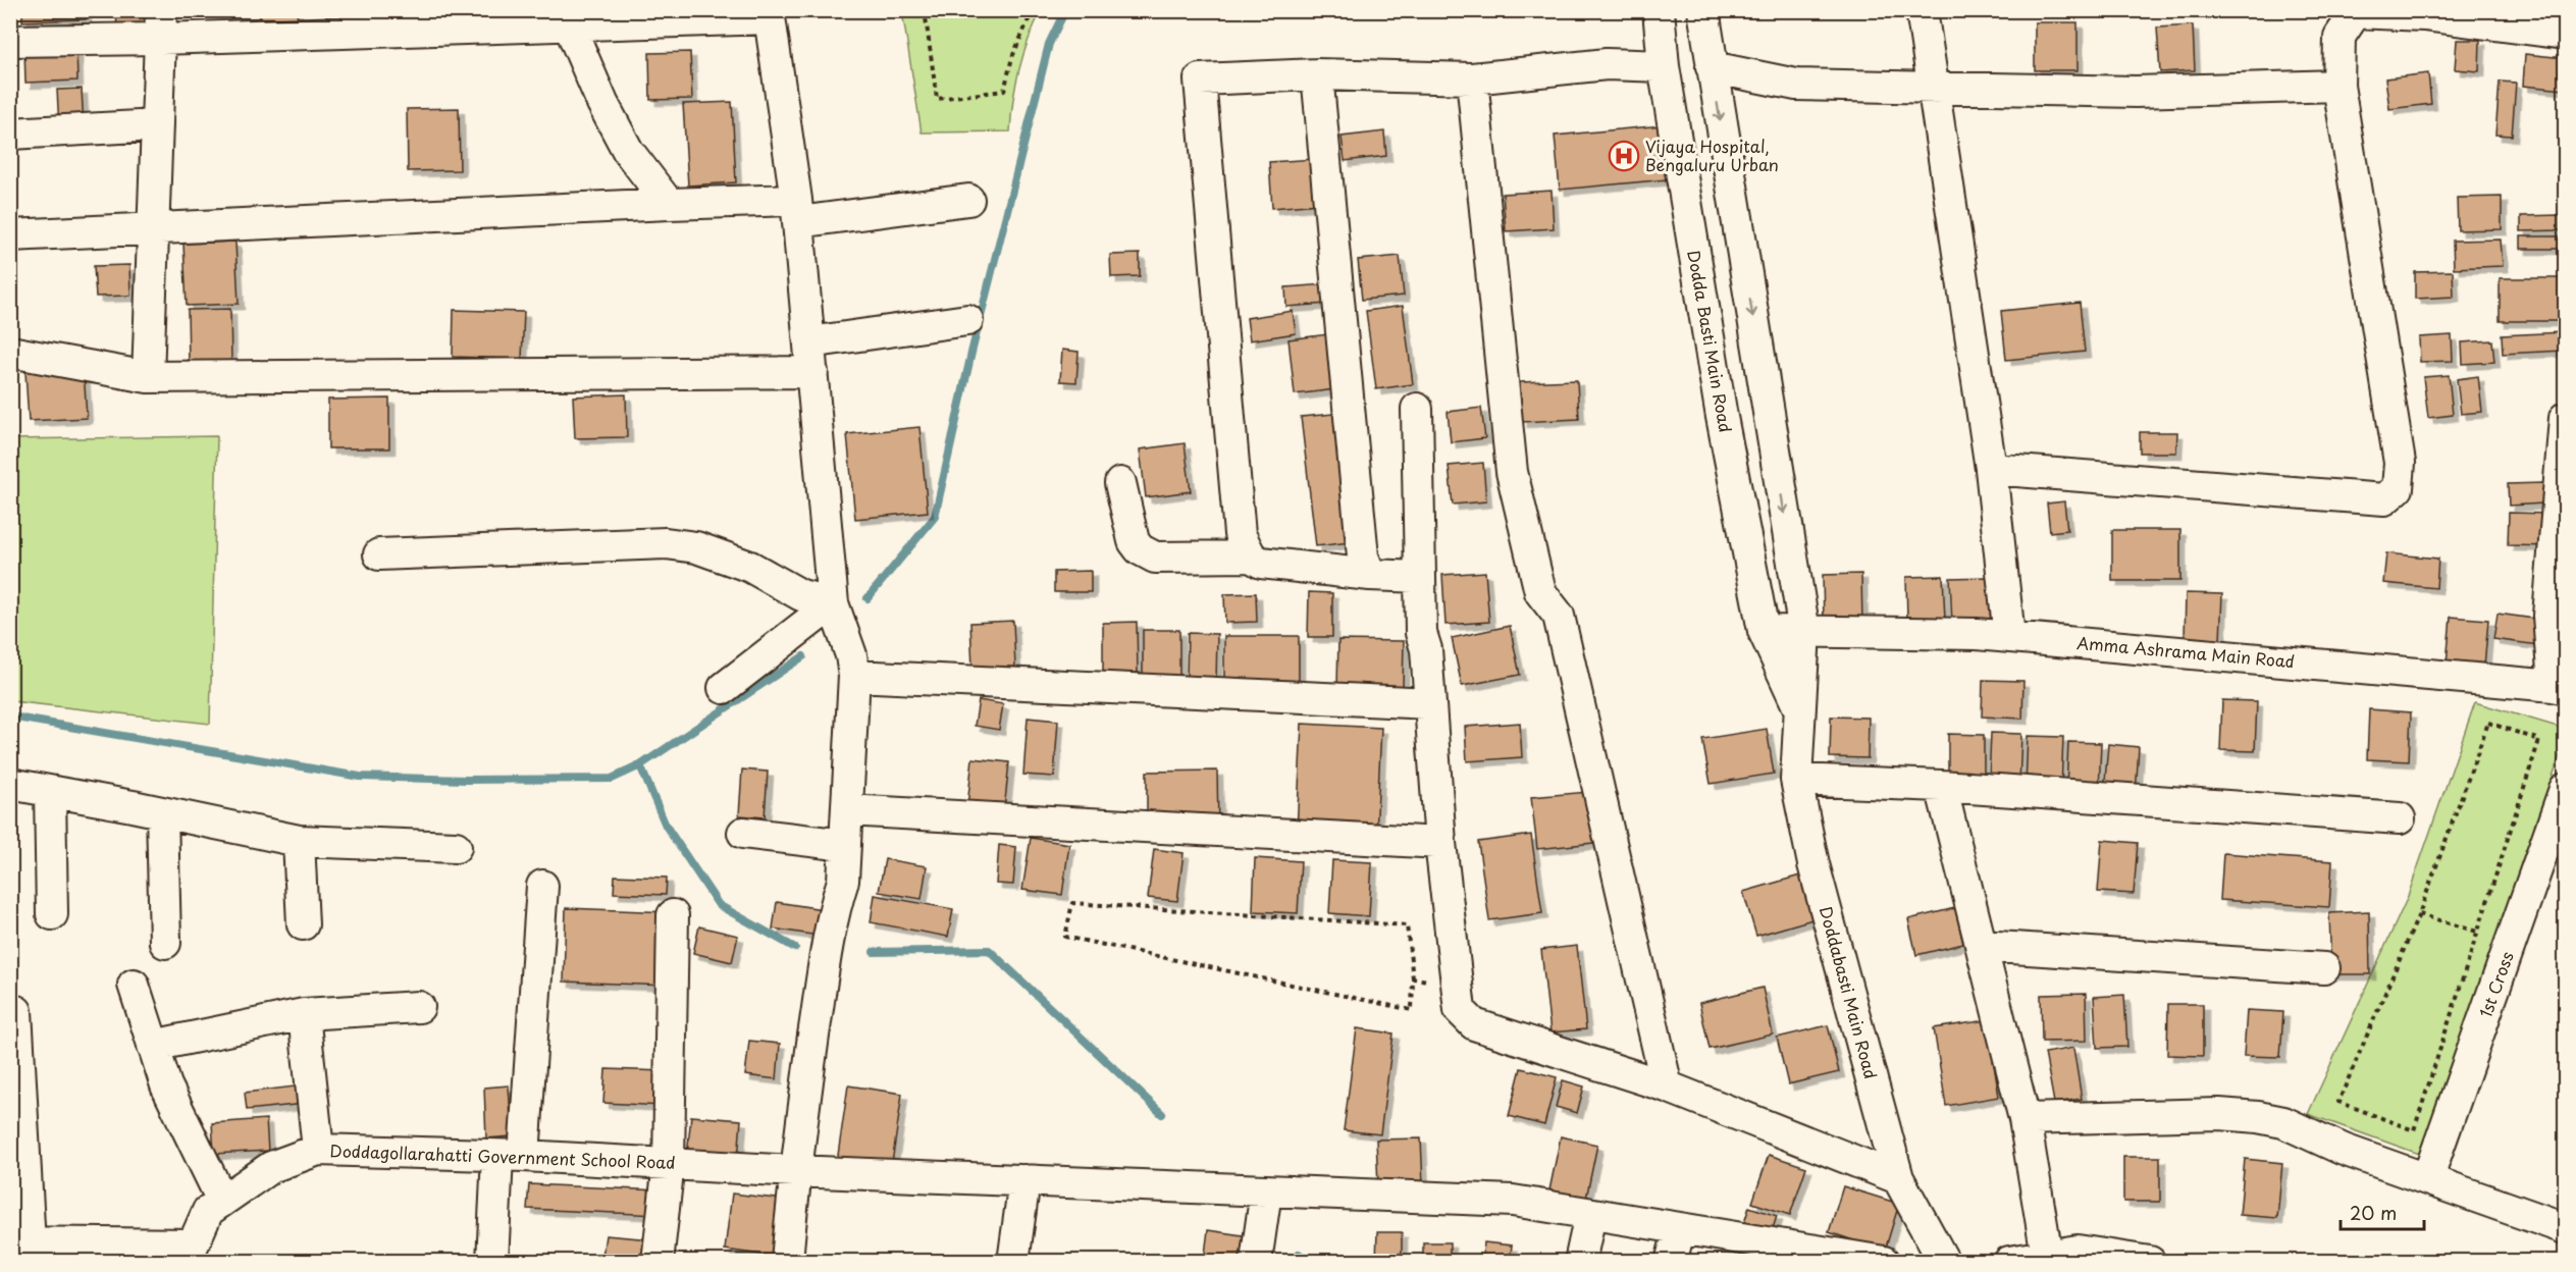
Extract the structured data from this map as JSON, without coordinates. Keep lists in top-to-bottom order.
{
  "streets": {
    "street": [
      "Dodda Basti Main Road",
      "Amma Ashrama Main Road",
      "1st Cross",
      "Doddabasti Main Road",
      "Doddagollarahatti Government School Road"
    ]
  },
  "crossings": [
    ["Dodda Basti Main Road", "Doddabasti Main Road"]
  ],
  "places": {
    "hospital": ["Vijaya Hospital, Bengaluru Urban"]
  },
  "scale_bar": "20 m"
}
